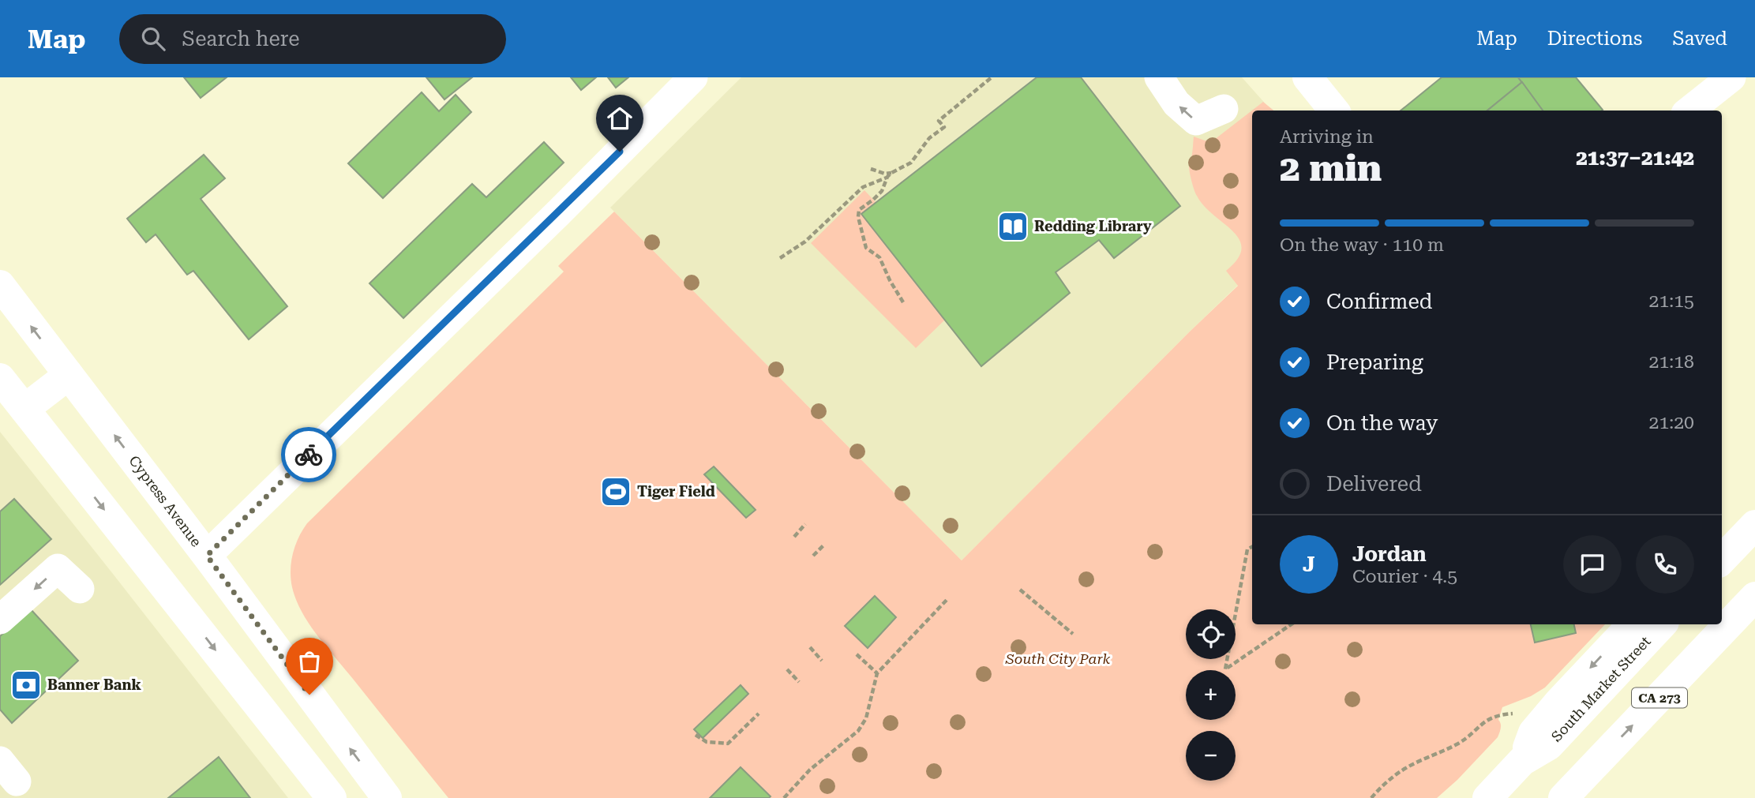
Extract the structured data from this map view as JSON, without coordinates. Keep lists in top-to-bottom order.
{
  "streets": {
    "main road": ["Cypress Avenue", "South Market Street", "CA 273"]
  },
  "parks": ["South City Park"],
  "places": {
    "library": ["Redding Library"],
    "sports": ["Tiger Field"],
    "bank": ["Banner Bank"]
  },
  "page": {
    "header": "Map",
    "search": "Search here",
    "nav": ["Map", "Directions", "Saved"],
    "heading": ["2 min", "Arriving in", "21:37–21:42"],
    "panel": ["Jordan", "Courier · 4.5"],
    "bar": "On the way · 110 m",
    "list": [
      ["Confirmed", "21:15"],
      ["Preparing", "21:18"],
      ["On the way", "21:20"],
      "Delivered"
    ],
    "round": "J",
    "map_buttons": ["+", "−"]
  }
}
